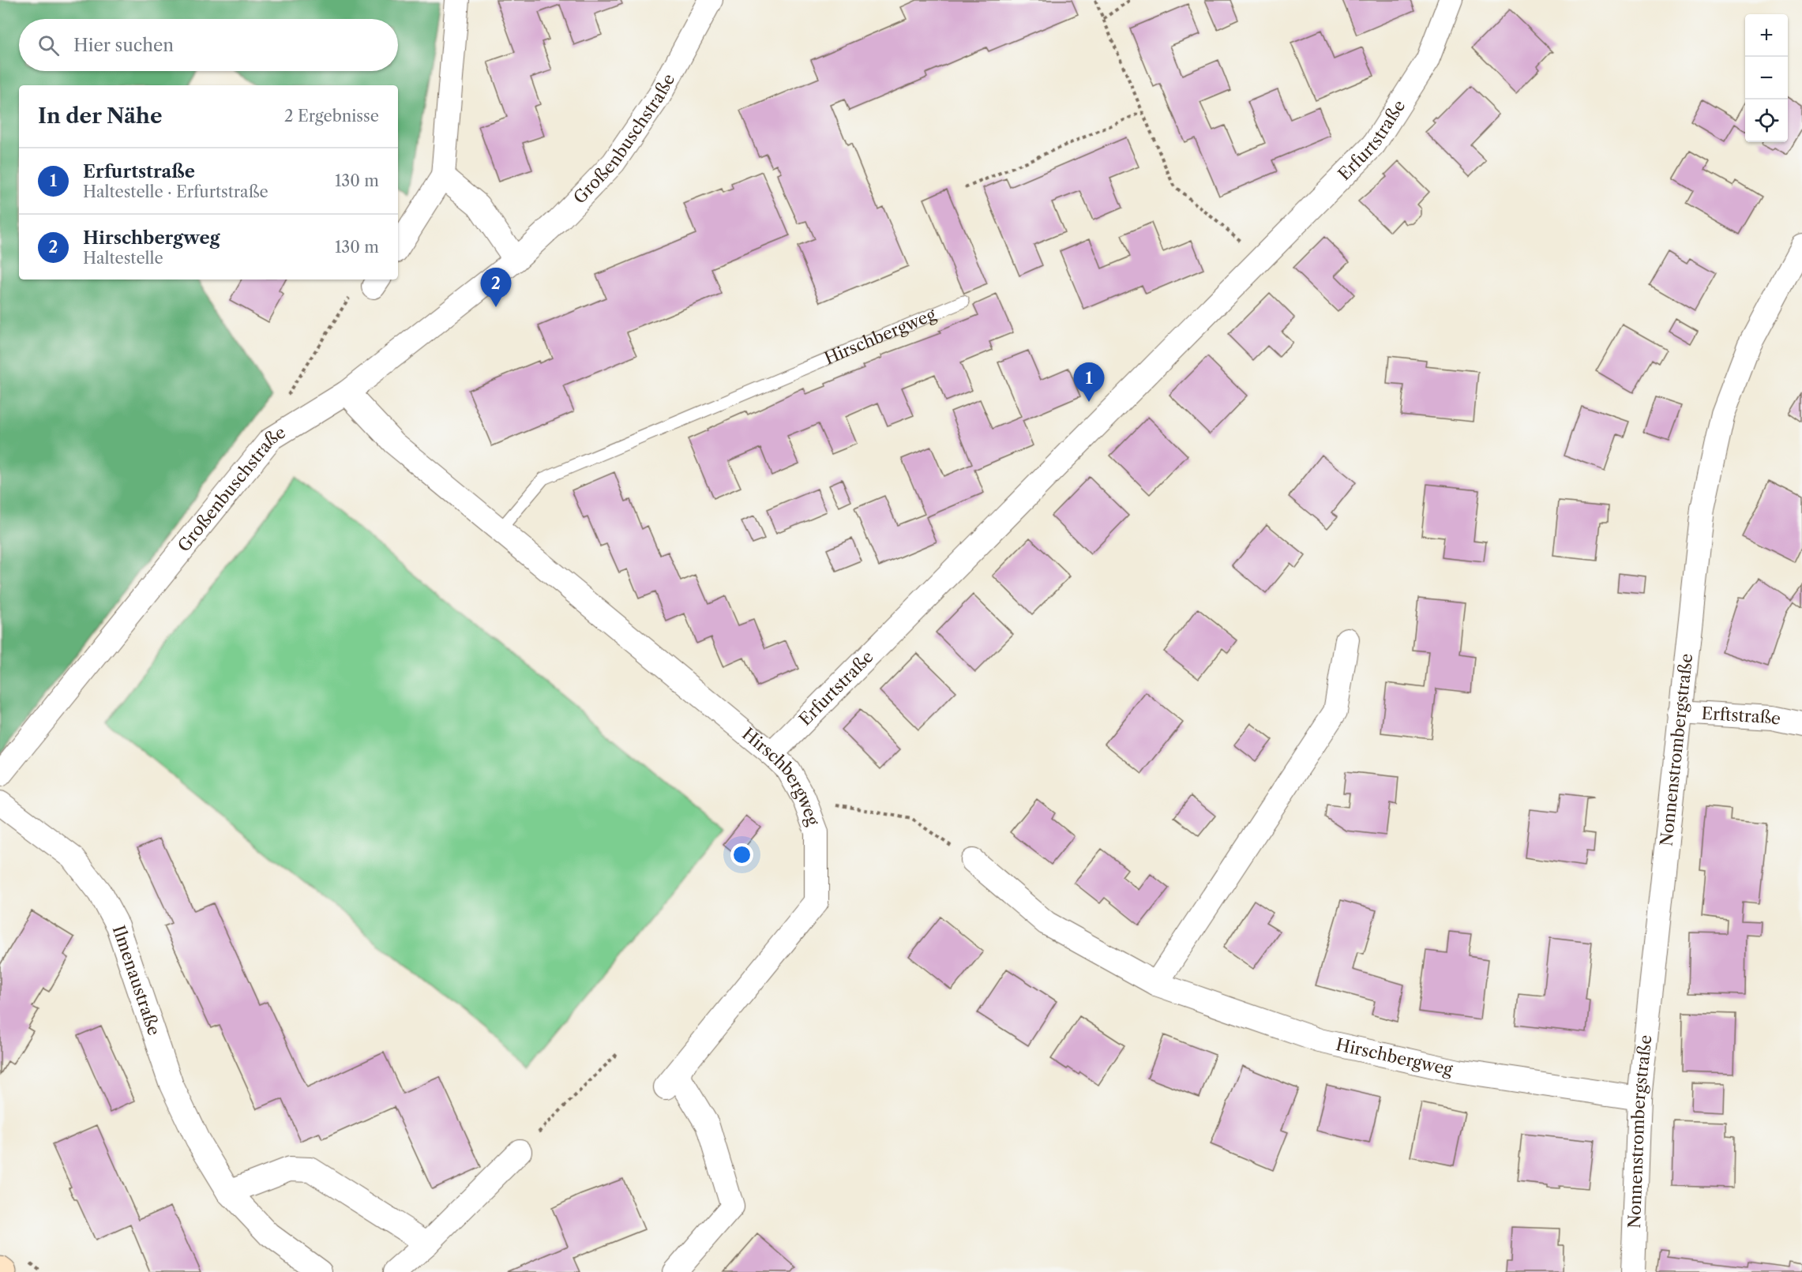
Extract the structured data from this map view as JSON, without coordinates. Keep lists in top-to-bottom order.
{
  "streets": {
    "street": [
      "Großenbuschstraße",
      "Erfurtstraße",
      "Hirschbergweg",
      "Erftstraße",
      "Nonnenstrombergstraße",
      "Ilmenaustraße"
    ]
  },
  "crossings": [
    ["Großenbuschstraße", "Hirschbergweg"],
    ["Erfurtstraße", "Hirschbergweg"],
    ["Hirschbergweg", "Nonnenstrombergstraße"],
    ["Erftstraße", "Nonnenstrombergstraße"]
  ],
  "page": {
    "map_buttons": ["+", "−"],
    "search": "Hier suchen",
    "heading": ["In der Nähe", "2 Ergebnisse"],
    "list": [
      {
        "mark": "1",
        "name": "Erfurtstraße",
        "note": "Haltestelle · Erfurtstraße",
        "value": "130 m"
      },
      {
        "mark": "2",
        "name": "Hirschbergweg",
        "note": "Haltestelle",
        "value": "130 m"
      }
    ],
    "pins": ["2", "1"]
  }
}
